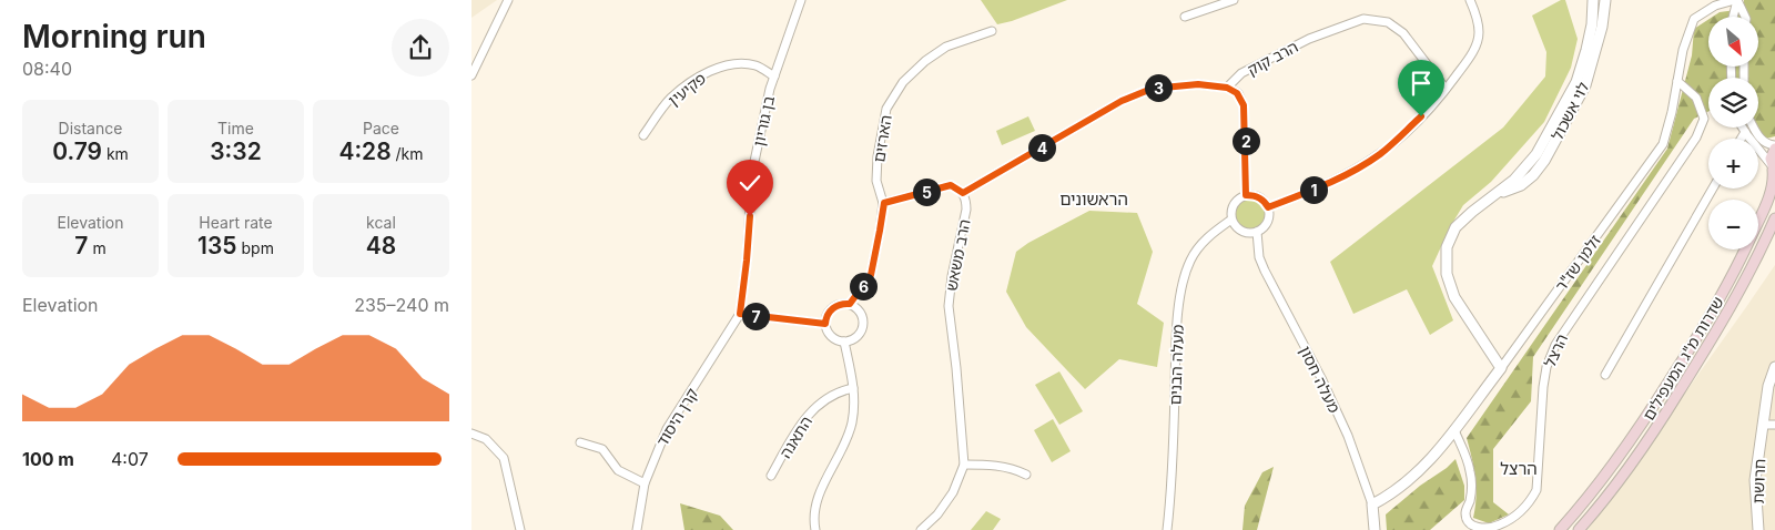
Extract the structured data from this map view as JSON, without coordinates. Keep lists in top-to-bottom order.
{
  "streets": {
    "main road": ["שדרות מ\"ג המעפילים"],
    "street": [
      "הרב קוק",
      "פקיעין",
      "לוי אשכול",
      "בן גוריון",
      "הארזים",
      "הרב משאש",
      "זלמן שז\"ר",
      "הרצל",
      "מעלה הבנים",
      "מעלה חסון",
      "קרן היסוד",
      "התאנה",
      "חרושת"
    ]
  },
  "crossings": [
    ["פקיעין", "בן גוריון"],
    ["לוי אשכול", "זלמן שז\"ר"],
    ["בן גוריון", "קרן היסוד"],
    ["זלמן שז\"ר", "הרצל"],
    ["זלמן שז\"ר", "מעלה חסון"],
    ["מעלה הבנים", "מעלה חסון"]
  ],
  "districts": ["הראשונים", "הרצל"],
  "north": "bottom right",
  "page": {
    "heading": ["Morning run", "08:40"],
    "map_buttons": ["+", "−"],
    "pins": [
      "3",
      "2",
      "4",
      "1",
      "5",
      "6",
      "7"
    ],
    "stats": [
      ["Distance", "0.79 km"],
      ["Time", "3:32"],
      ["Pace", "4:28 /km"],
      ["Elevation", "7 m"],
      ["Heart rate", "135 bpm"],
      ["kcal", "48"]
    ],
    "chart": ["Elevation", "235–240 m"],
    "list": [
      {
        "name": "100 m",
        "note": "4:07"
      }
    ]
  }
}
